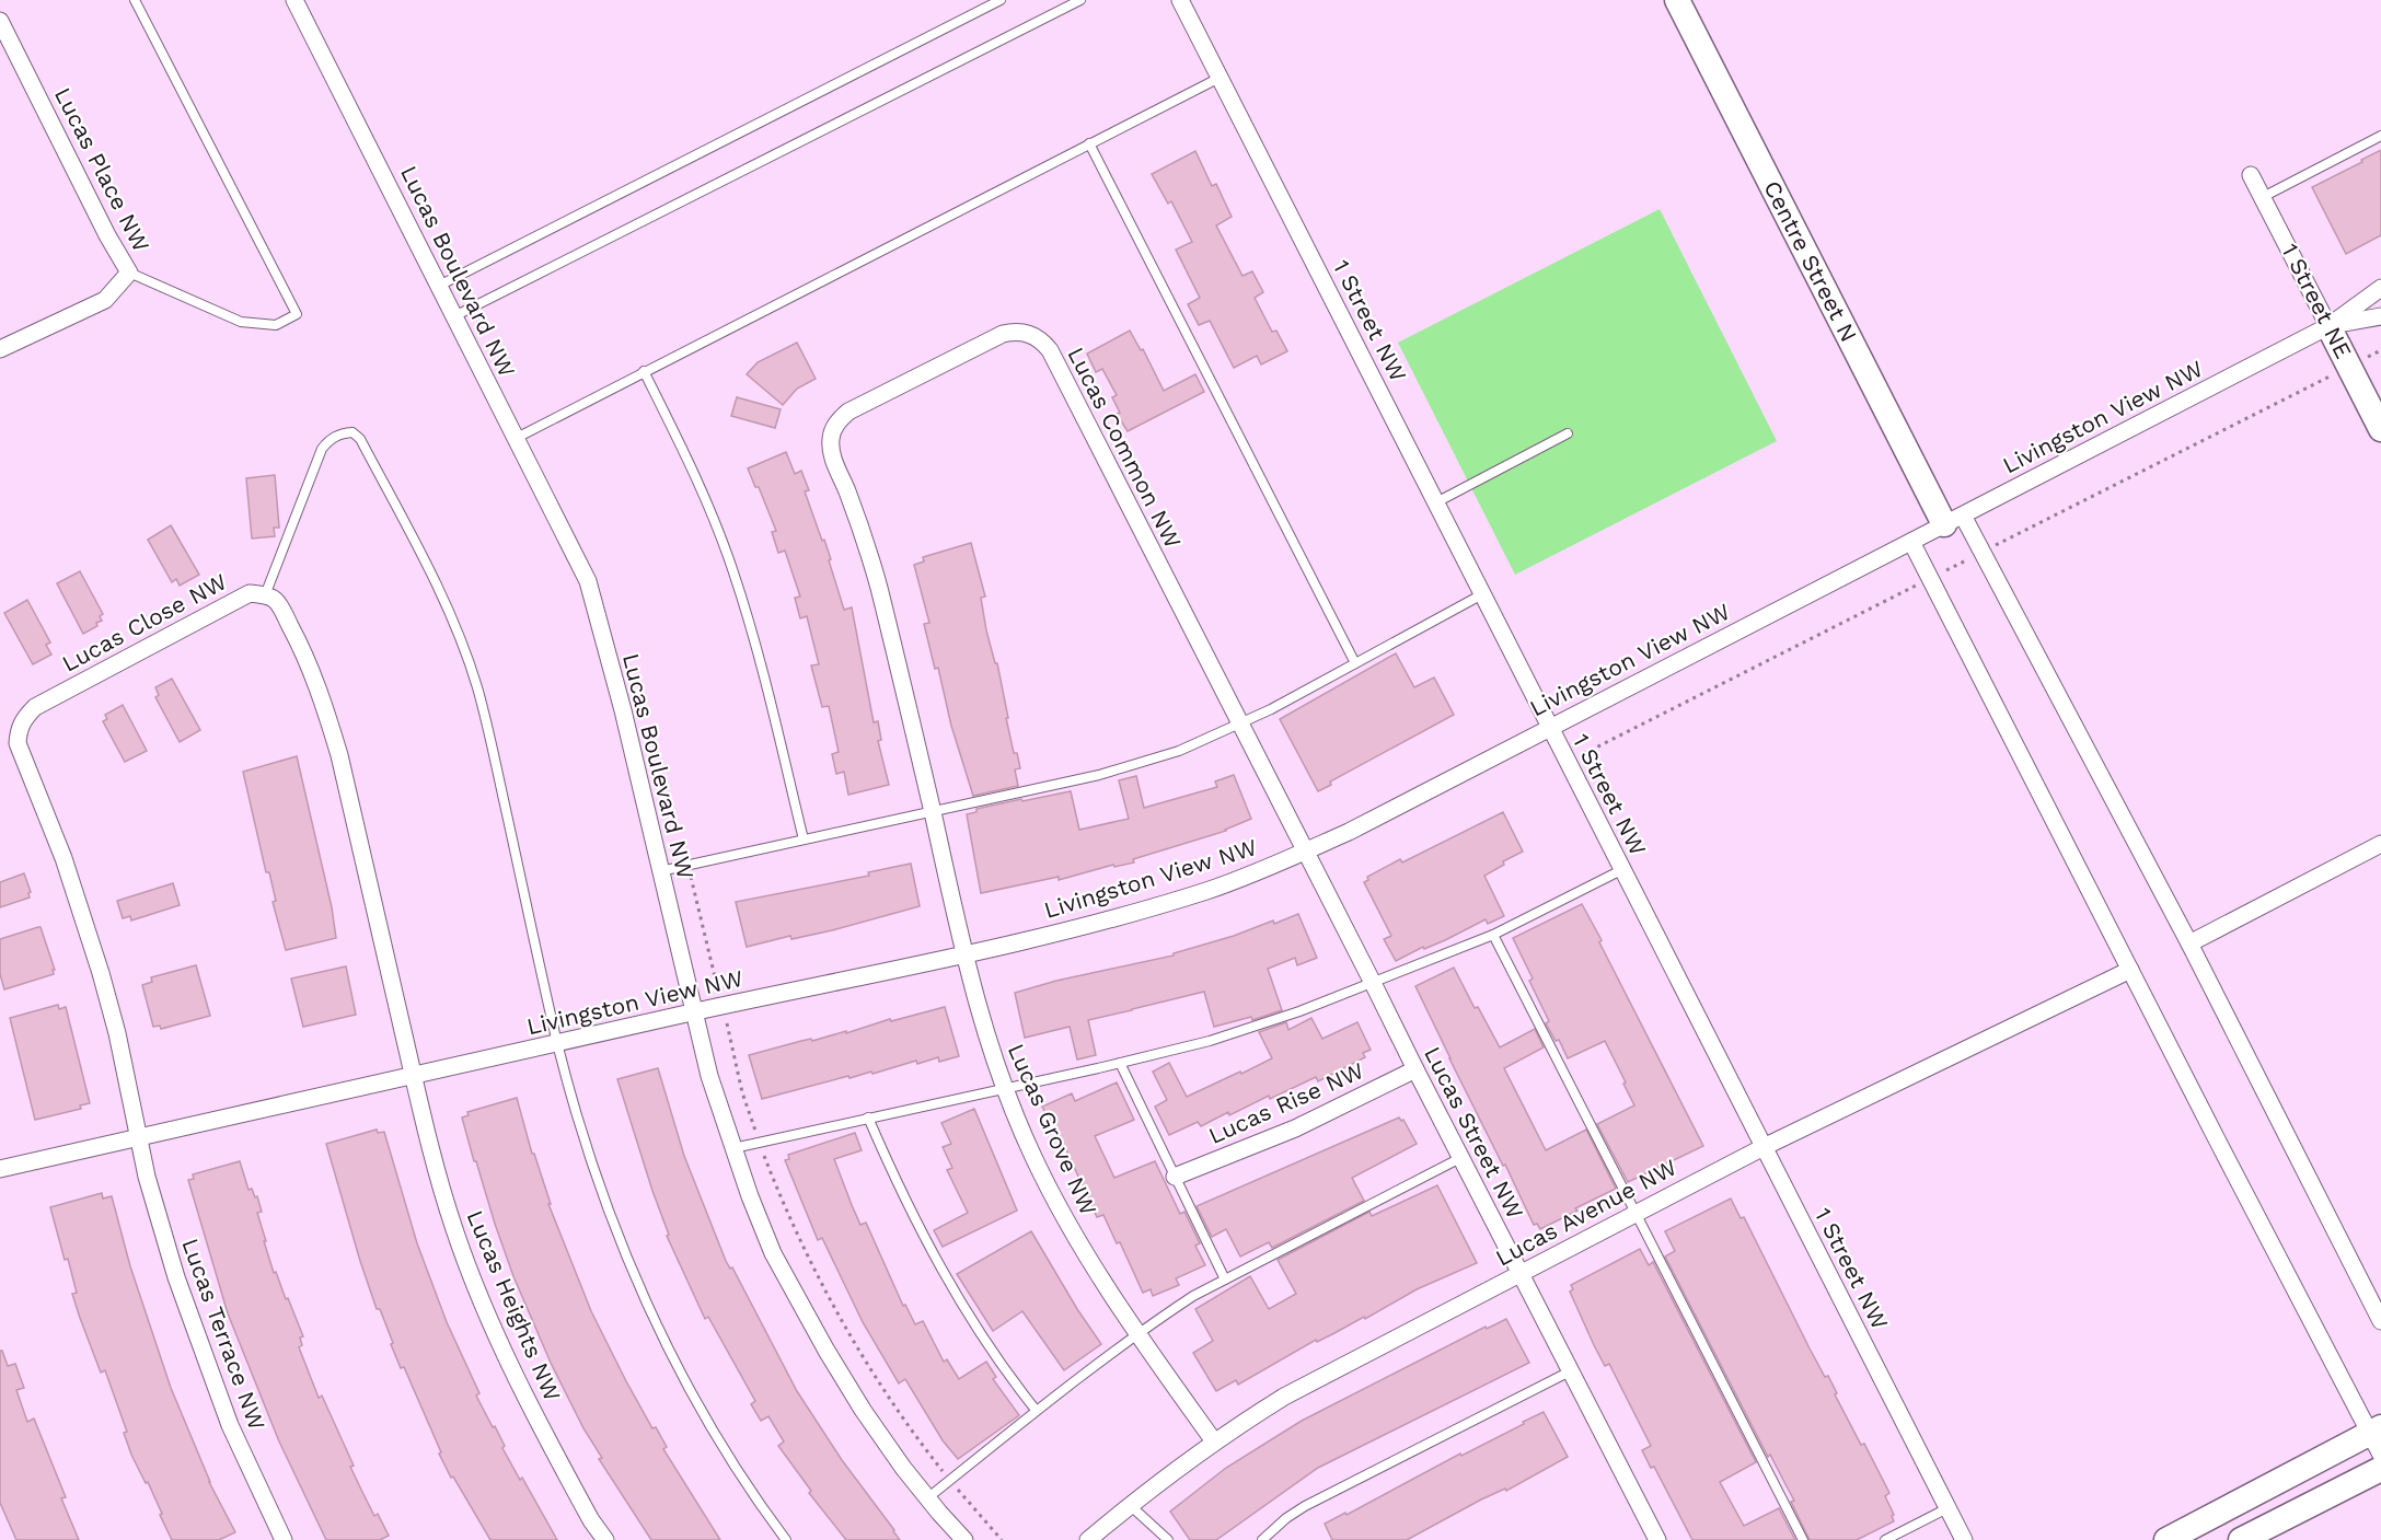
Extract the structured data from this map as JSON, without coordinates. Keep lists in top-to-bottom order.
{
  "streets": {
    "street": [
      "Lucas Place NW",
      "Centre Street N",
      "Lucas Boulevard NW",
      "1 Street NE",
      "1 Street NW",
      "Livingston View NW",
      "Lucas Common NW",
      "Lucas Close NW",
      "Lucas Rise NW",
      "Lucas Grove NW",
      "Lucas Street NW",
      "Lucas Avenue NW",
      "Lucas Heights NW",
      "Lucas Terrace NW"
    ]
  },
  "crossings": [
    ["Centre Street N", "Livingston View NW"],
    ["Lucas Boulevard NW", "Livingston View NW"],
    ["1 Street NE", "Livingston View NW"],
    ["1 Street NW", "Livingston View NW"],
    ["1 Street NW", "Lucas Avenue NW"],
    ["Livingston View NW", "Lucas Common NW"],
    ["Livingston View NW", "Lucas Close NW"],
    ["Livingston View NW", "Lucas Grove NW"],
    ["Livingston View NW", "Lucas Street NW"],
    ["Livingston View NW", "Lucas Heights NW"],
    ["Livingston View NW", "Lucas Terrace NW"],
    ["Lucas Common NW", "Lucas Grove NW"],
    ["Lucas Common NW", "Lucas Street NW"],
    ["Lucas Close NW", "Lucas Heights NW"],
    ["Lucas Close NW", "Lucas Terrace NW"],
    ["Lucas Rise NW", "Lucas Street NW"],
    ["Lucas Grove NW", "Lucas Avenue NW"],
    ["Lucas Street NW", "Lucas Avenue NW"]
  ]
}
